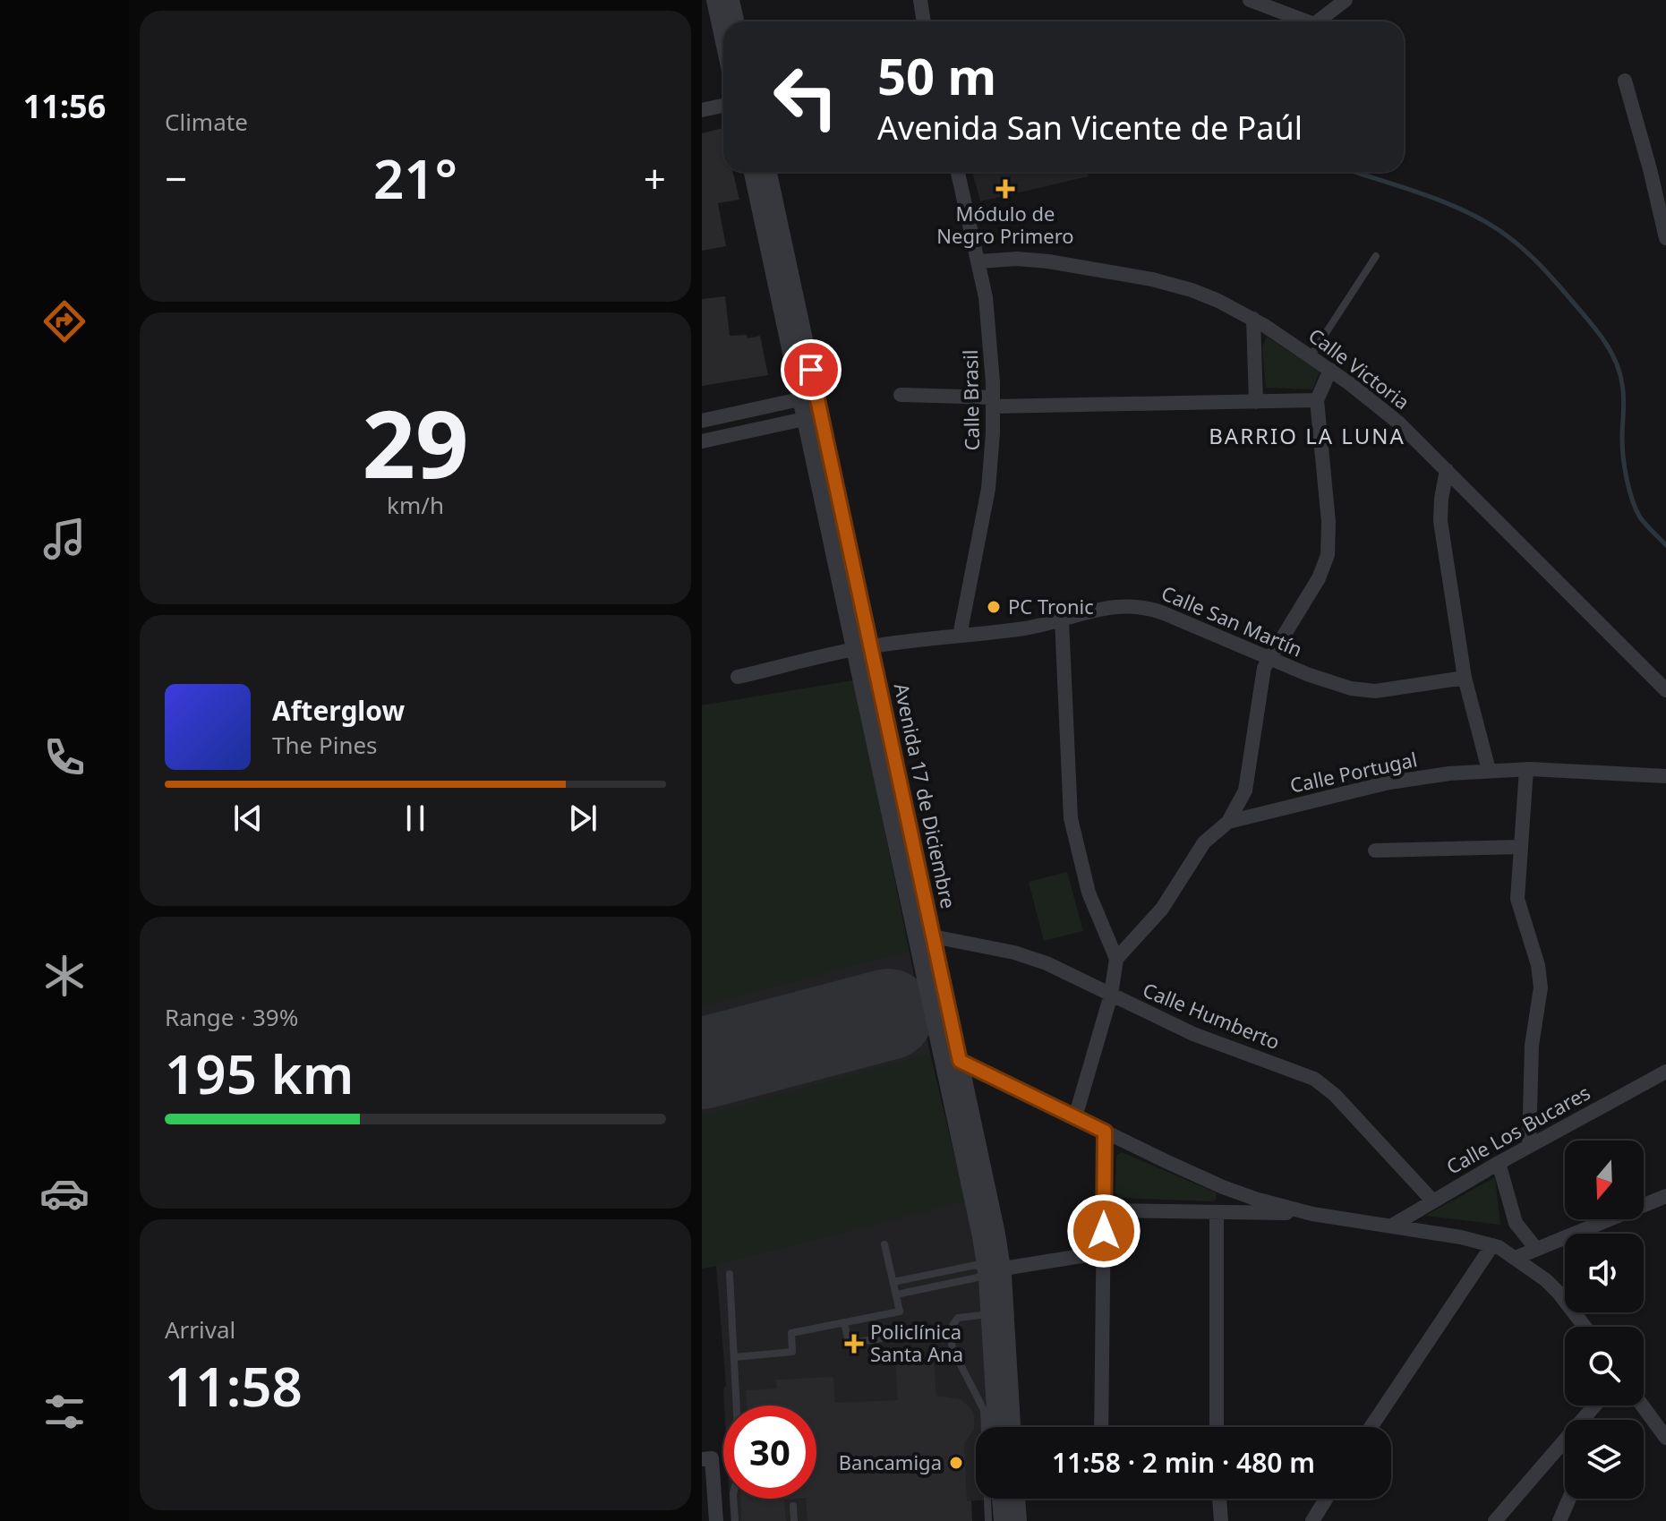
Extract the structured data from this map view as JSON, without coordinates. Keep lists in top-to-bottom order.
{
  "streets": {
    "street": [
      "Calle Victoria",
      "Calle Brasil",
      "Calle San Martín",
      "Calle Portugal",
      "Avenida 17 de Diciembre",
      "Calle Humberto",
      "Calle Los Bucares"
    ]
  },
  "crossings": [
    ["Calle Victoria", "Calle Brasil"],
    ["Calle Brasil", "Calle San Martín"],
    ["Calle San Martín", "Avenida 17 de Diciembre"],
    ["Avenida 17 de Diciembre", "Calle Humberto"],
    ["Calle Humberto", "Calle Los Bucares"]
  ],
  "districts": ["BARRIO LA LUNA"],
  "places": {
    "health": ["Módulo de Negro Primero", "Policlínica Santa Ana"],
    "other": ["PC Tronic", "Bancamiga"]
  },
  "north": "bottom",
  "page": {
    "tabs": "11:56",
    "tile": [
      "Climate",
      ["29", "km/h"],
      ["Range · 39%", "195 km"],
      ["Arrival", "11:58"]
    ],
    "turn": ["50 m", "Avenida San Vicente de Paúl"],
    "heat": ["−", "21°", "+"],
    "song": ["Afterglow", "The Pines"],
    "limit": "30",
    "trip": "11:58 · 2 min · 480 m"
  }
}
